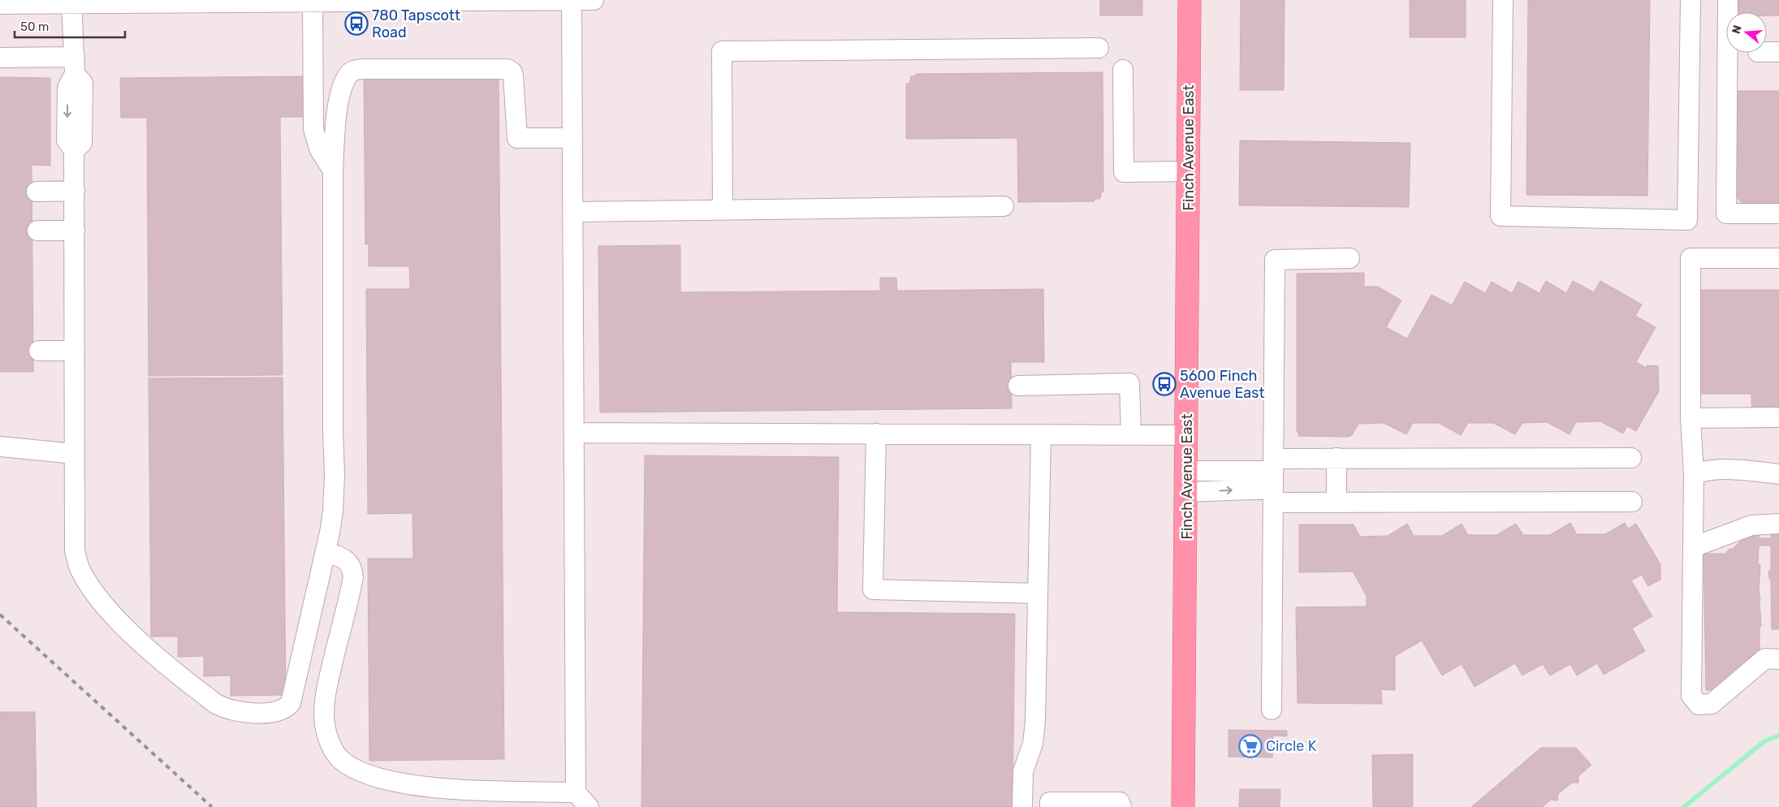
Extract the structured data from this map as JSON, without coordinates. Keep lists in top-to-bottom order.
{
  "streets": {
    "main road": ["Finch Avenue East"]
  },
  "places": {
    "bus stop": ["780 Tapscott Road", "5600 Finch Avenue East"],
    "supermarket": ["Circle K"]
  },
  "scale_bar": "50 m",
  "north": "left"
}
